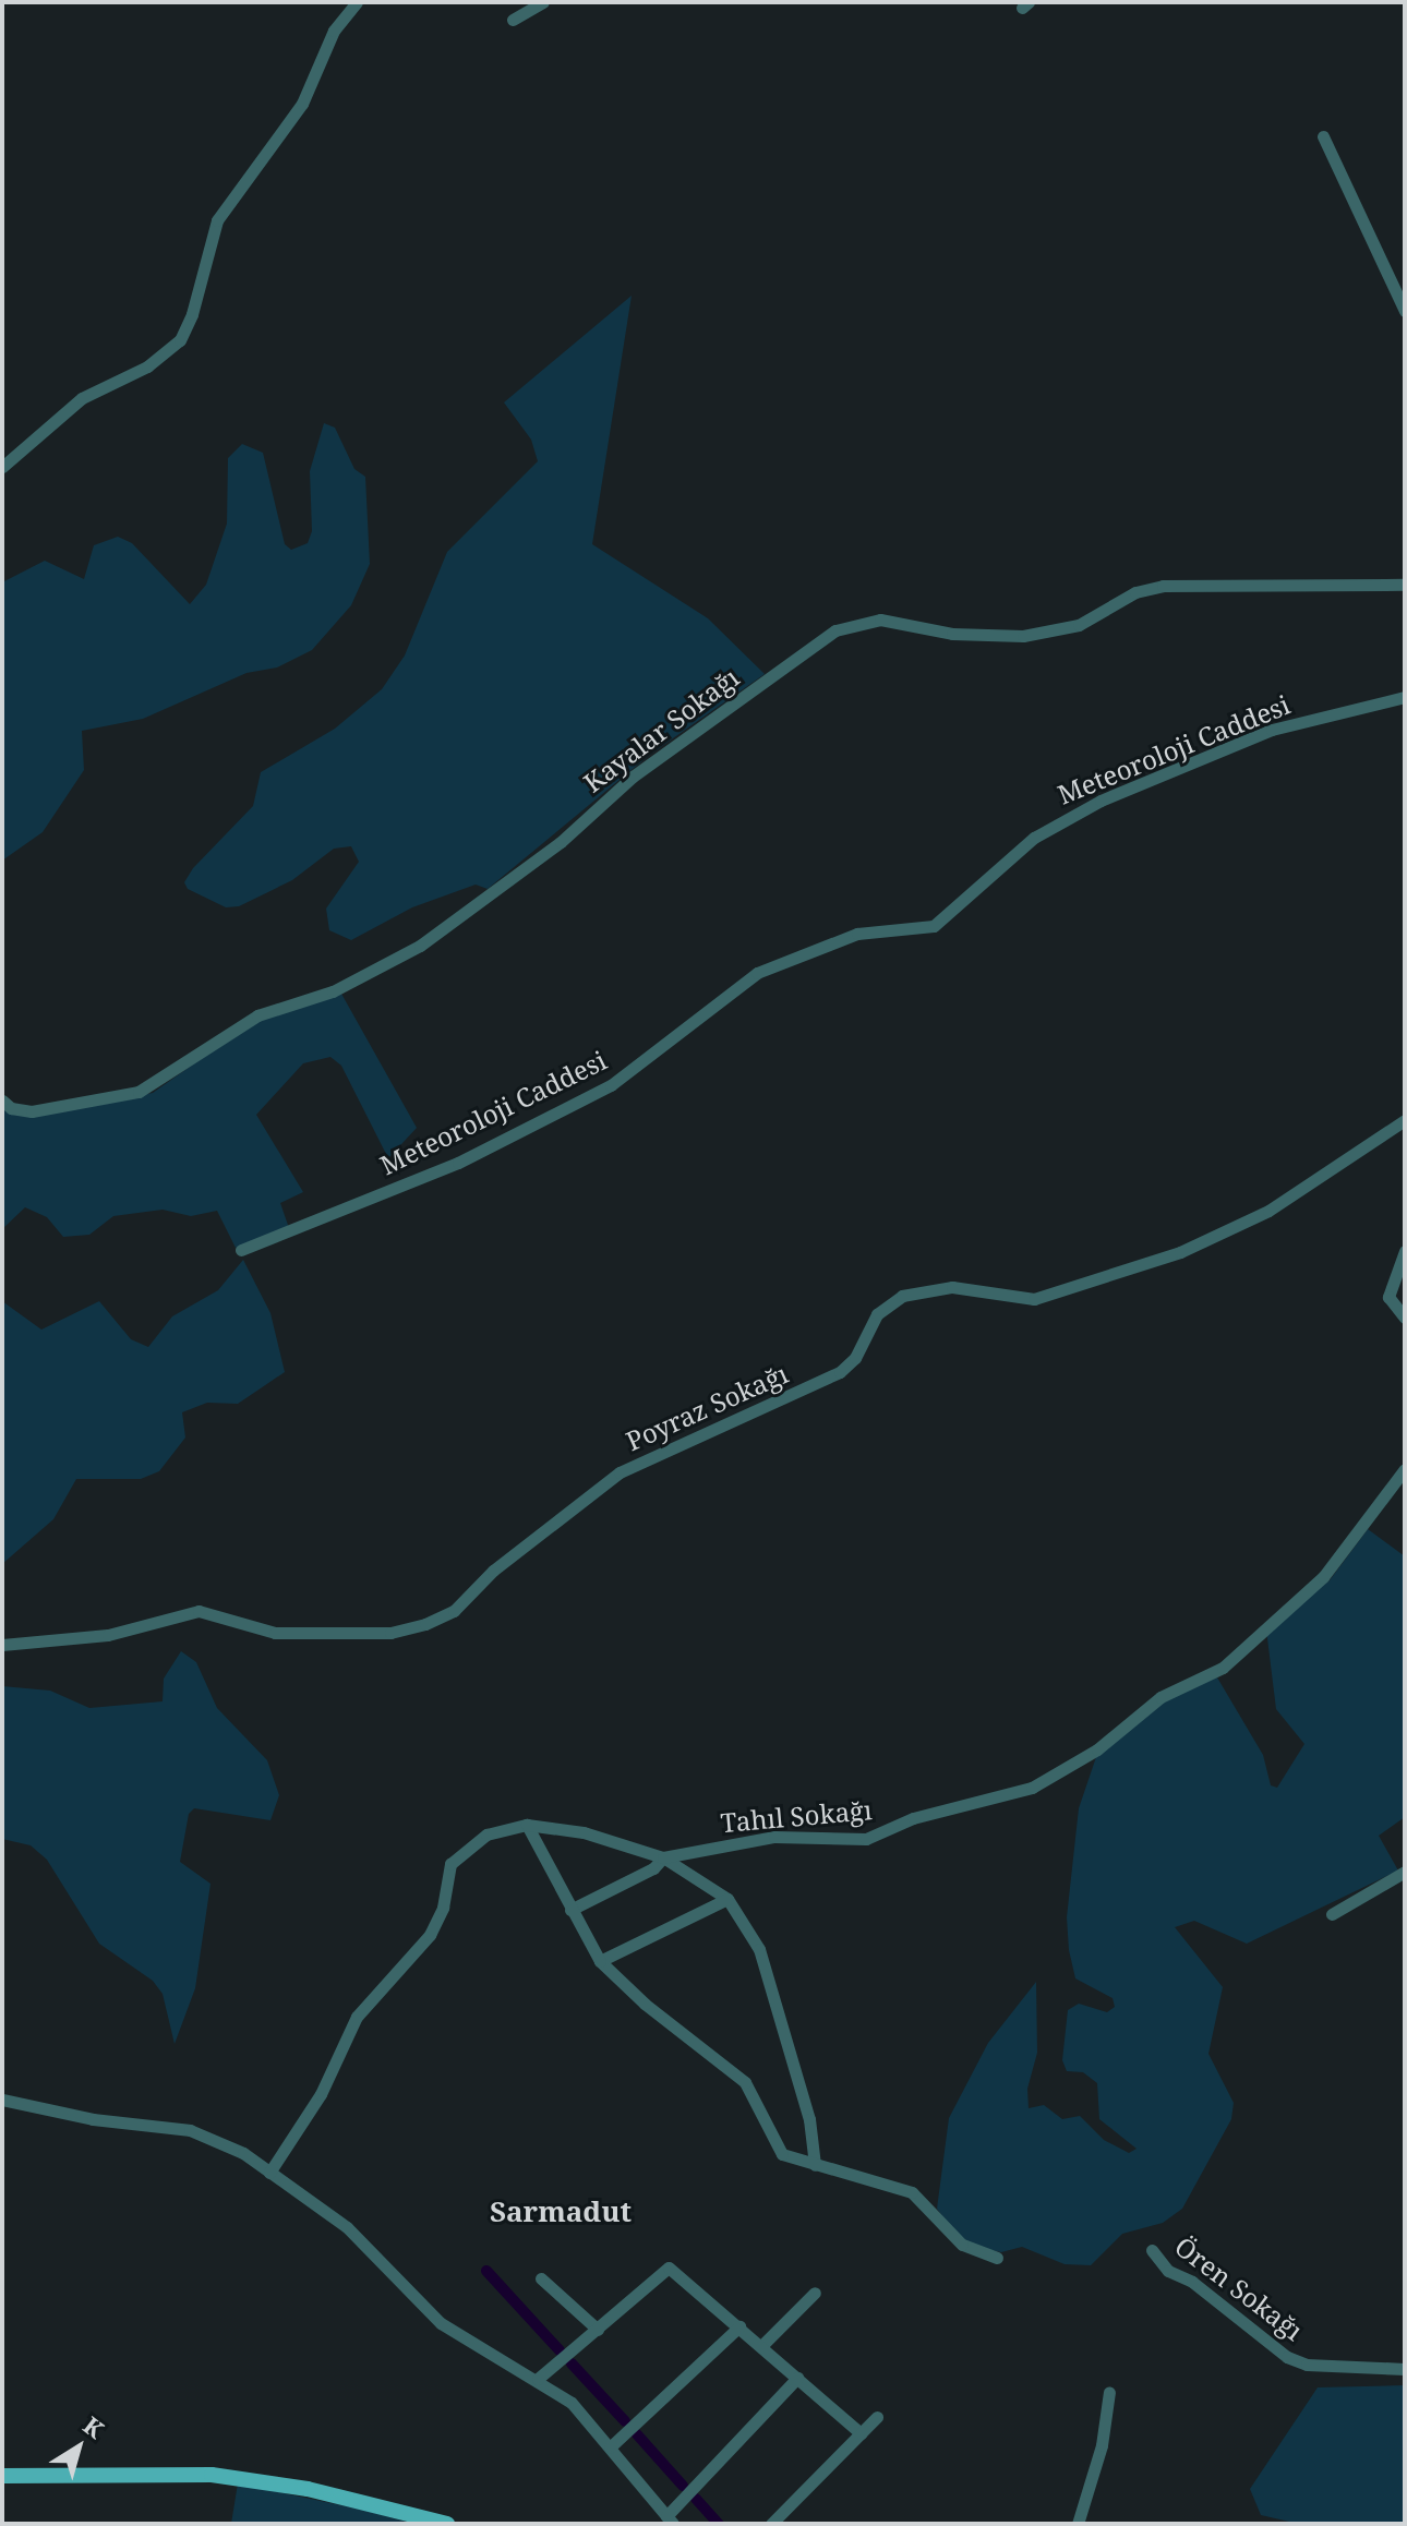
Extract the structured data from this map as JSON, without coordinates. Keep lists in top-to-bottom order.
{
  "streets": {
    "street": [
      "Kayalar Sokağı",
      "Meteoroloji Caddesi",
      "Poyraz Sokağı",
      "Tahıl Sokağı",
      "Ören Sokağı"
    ]
  },
  "districts": ["Sarmadut"],
  "north": "top right"
}
